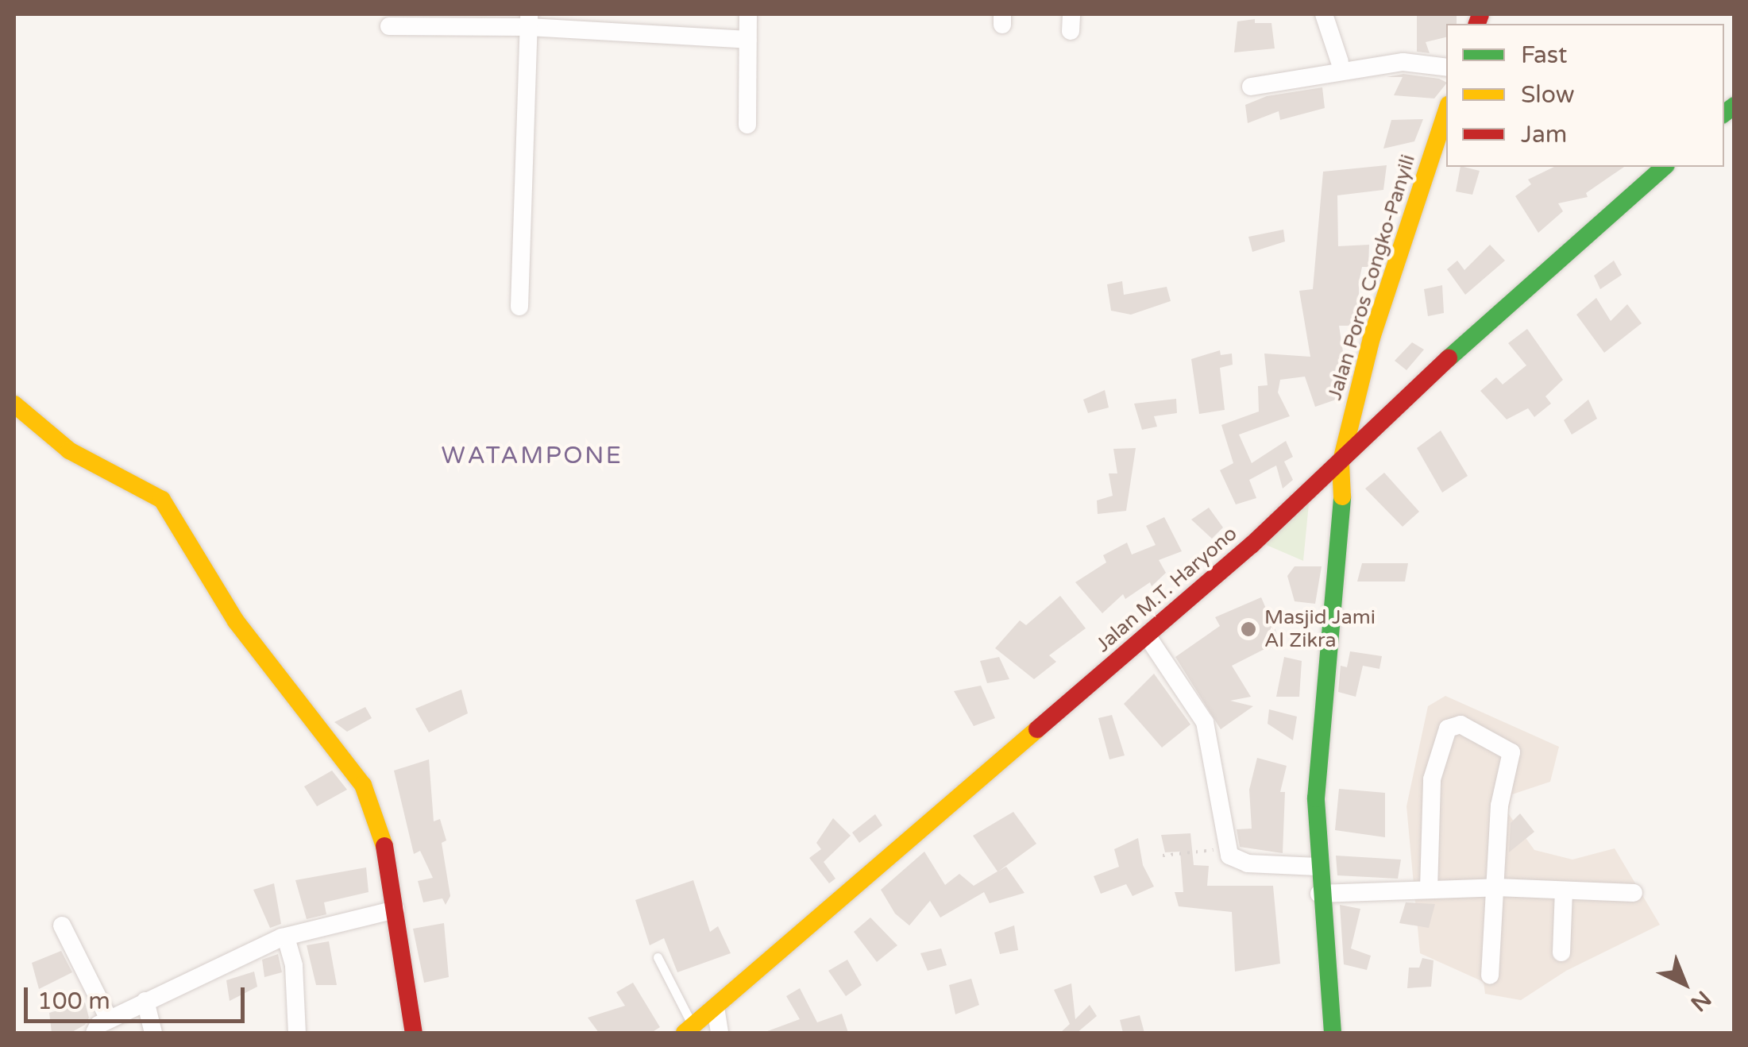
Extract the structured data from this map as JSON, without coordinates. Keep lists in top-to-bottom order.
{
  "streets": {
    "main road": ["Jalan Poros Congko-Panyili", "Jalan M.T. Haryono"]
  },
  "crossings": [
    ["Jalan Poros Congko-Panyili", "Jalan M.T. Haryono"]
  ],
  "districts": ["WATAMPONE"],
  "places": ["Masjid Jami Al Zikra"],
  "legend": ["Fast", "Slow", "Jam"],
  "scale_bar": "100 m",
  "north": "bottom right"
}
